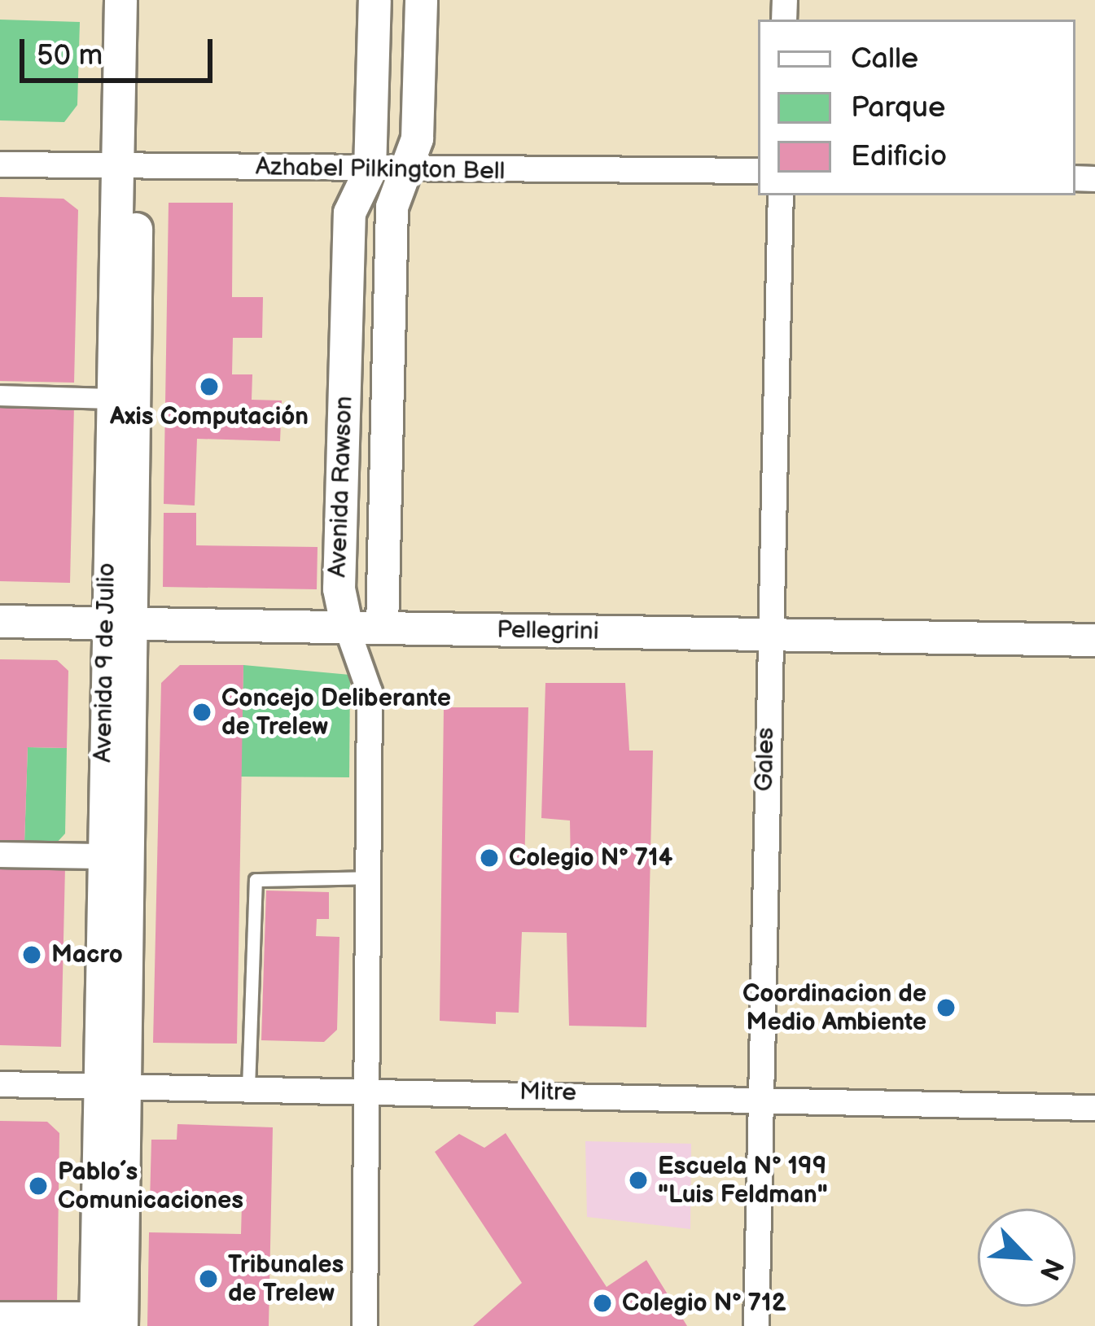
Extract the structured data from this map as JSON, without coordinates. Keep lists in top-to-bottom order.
{
  "streets": {
    "street": [
      "Azhabel Pilkington Bell",
      "Avenida Rawson",
      "Pellegrini",
      "Avenida 9 de Julio",
      "Gales",
      "Mitre"
    ]
  },
  "crossings": [
    ["Azhabel Pilkington Bell", "Avenida Rawson"],
    ["Azhabel Pilkington Bell", "Avenida 9 de Julio"],
    ["Avenida Rawson", "Pellegrini"],
    ["Avenida Rawson", "Mitre"],
    ["Pellegrini", "Avenida 9 de Julio"],
    ["Pellegrini", "Gales"],
    ["Avenida 9 de Julio", "Mitre"],
    ["Gales", "Mitre"]
  ],
  "places": [
    "Axis Computación",
    "Concejo Deliberante de Trelew",
    "Colegio N° 714",
    "Macro",
    "Coordinacion de Medio Ambiente",
    "Escuela N° 199 \"Luis Feldman\"",
    "Pablo´s Comunicaciones",
    "Tribunales de Trelew",
    "Colegio N° 712"
  ],
  "legend": ["Calle", "Parque", "Edificio"],
  "scale_bar": "50 m",
  "north": "bottom right"
}
